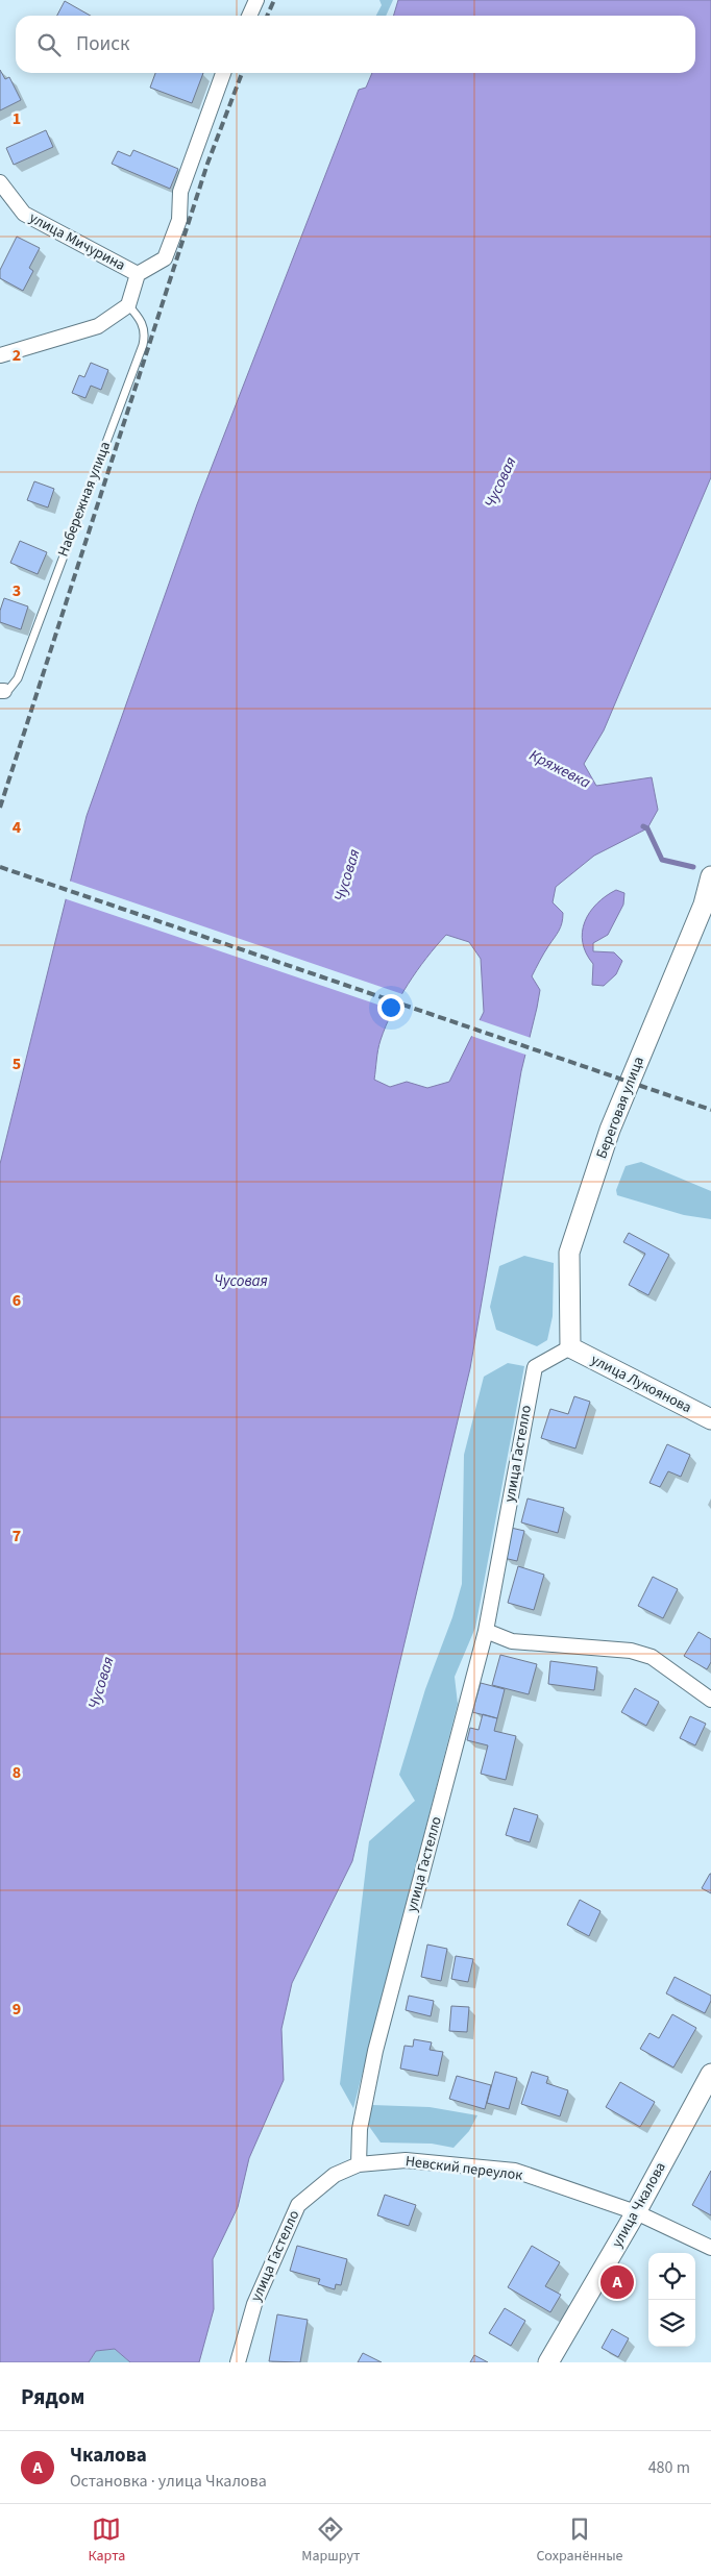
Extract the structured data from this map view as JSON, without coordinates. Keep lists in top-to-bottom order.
{
  "streets": {
    "street": [
      "улица Мичурина",
      "Береговая улица",
      "улица Лукоянова",
      "улица Гастелло",
      "Невский переулок",
      "улица Чкалова"
    ],
    "lane": ["Набережная улица"]
  },
  "crossings": [
    ["Береговая улица", "улица Лукоянова"],
    ["Береговая улица", "улица Гастелло"],
    ["улица Лукоянова", "улица Гастелло"],
    ["улица Гастелло", "Невский переулок"],
    ["Невский переулок", "улица Чкалова"]
  ],
  "water": ["Чусовая", "Кряжевка"],
  "page": {
    "search": "Поиск",
    "pins": "A",
    "heading": "Рядом",
    "list": [
      {
        "mark": "A",
        "name": "Чкалова",
        "note": "Остановка · улица Чкалова",
        "value": "480 m"
      }
    ],
    "nav": ["Карта", "Маршрут", "Сохранённые"]
  },
  "grid": {
    "rows": [
      "1",
      "2",
      "3",
      "4",
      "5",
      "6",
      "7",
      "8",
      "9"
    ]
  }
}
